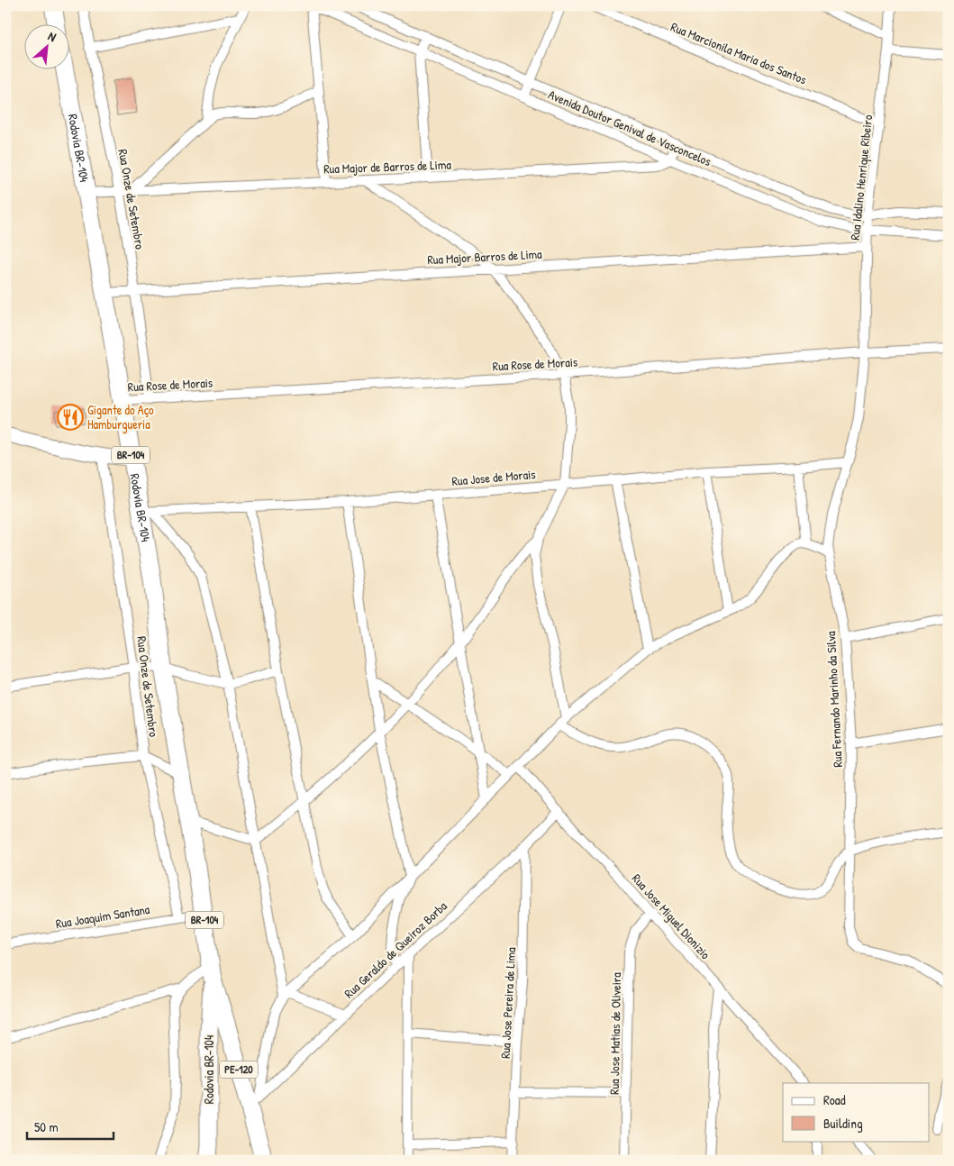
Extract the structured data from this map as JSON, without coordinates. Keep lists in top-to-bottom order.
{
  "streets": {
    "highway": ["Rodovia BR-104", "BR-104", "PE-120"],
    "street": [
      "Rua Marcionila Maria dos Santos",
      "Avenida Doutor Genival de Vasconcelos",
      "Rua Major de Barros de Lima",
      "Rua Idalino Henrique Ribeiro",
      "Rua Onze de Setembro",
      "Rua Major Barros de Lima",
      "Rua Rose de Morais",
      "Rua Jose de Morais",
      "Rua Fernando Marinho da Silva",
      "Rua Joaquim Santana",
      "Rua Jose Miguel Dionizio",
      "Rua Geraldo de Queiroz Borba",
      "Rua Jose Pereira de Lima",
      "Rua Jose Matias de Oliveira"
    ]
  },
  "crossings": [
    ["Rua Marcionila Maria dos Santos", "Rua Idalino Henrique Ribeiro"],
    ["Avenida Doutor Genival de Vasconcelos", "Rua Major de Barros de Lima"],
    ["Avenida Doutor Genival de Vasconcelos", "Rua Idalino Henrique Ribeiro"],
    ["Rodovia BR-104", "Rua Major de Barros de Lima"],
    ["Rodovia BR-104", "Rua Major Barros de Lima"],
    ["Rodovia BR-104", "Rua Rose de Morais"],
    ["Rodovia BR-104", "BR-104"],
    ["Rodovia BR-104", "Rua Jose de Morais"],
    ["Rodovia BR-104", "Rua Joaquim Santana"],
    ["Rodovia BR-104", "PE-120"],
    ["Rua Major de Barros de Lima", "Rua Onze de Setembro"],
    ["Rua Idalino Henrique Ribeiro", "Rua Major Barros de Lima"],
    ["Rua Idalino Henrique Ribeiro", "Rua Rose de Morais"],
    ["Rua Idalino Henrique Ribeiro", "Rua Fernando Marinho da Silva"],
    ["Rua Onze de Setembro", "Rua Major Barros de Lima"],
    ["Rua Onze de Setembro", "Rua Rose de Morais"],
    ["Rua Onze de Setembro", "Rua Joaquim Santana"],
    ["Rua Rose de Morais", "Rua Fernando Marinho da Silva"],
    ["BR-104", "Rua Joaquim Santana"],
    ["BR-104", "PE-120"],
    ["Rua Jose de Morais", "Rua Fernando Marinho da Silva"],
    ["Rua Jose Miguel Dionizio", "Rua Geraldo de Queiroz Borba"],
    ["Rua Jose Miguel Dionizio", "Rua Jose Matias de Oliveira"],
    ["Rua Geraldo de Queiroz Borba", "Rua Jose Pereira de Lima"],
    ["Rua Geraldo de Queiroz Borba", "PE-120"]
  ],
  "places": {
    "restaurant": ["Gigante do Aço Hamburgueria"]
  },
  "legend": ["Road", "Building"],
  "scale_bar": "50 m",
  "north": "top right"
}
